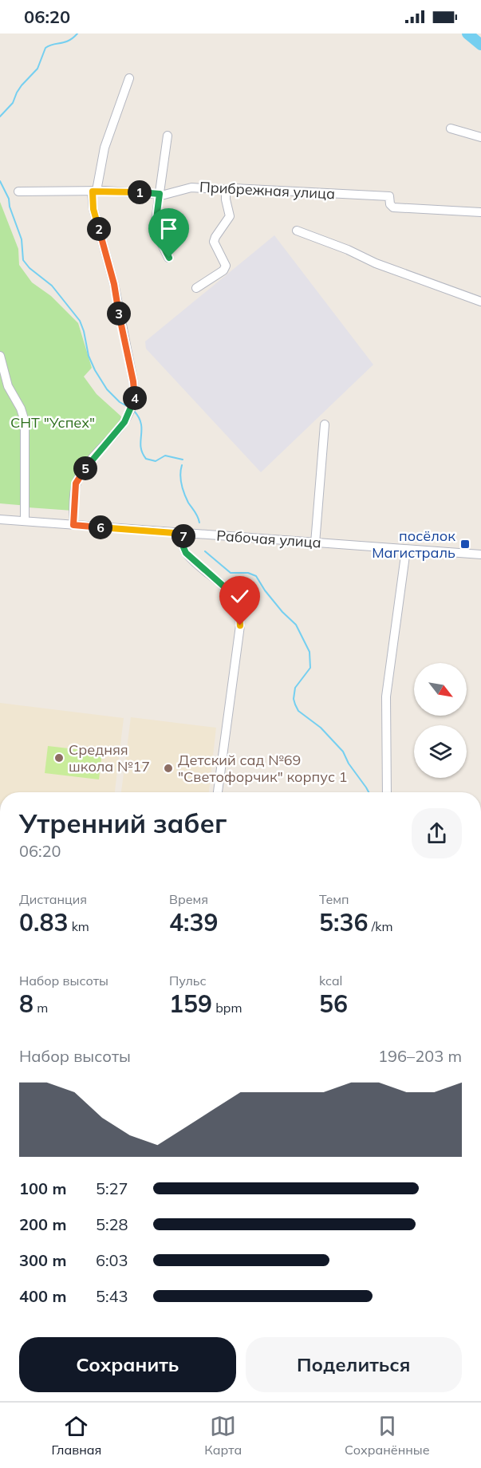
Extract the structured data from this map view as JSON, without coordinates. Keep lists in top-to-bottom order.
{
  "streets": {
    "street": ["Прибрежная улица", "Рабочая улица"]
  },
  "parks": ["СНТ \"Успех\""],
  "places": {
    "transit": ["посёлок Магистраль"],
    "other": ["Средняя школа №17", "Детский сад №69 \"Светофорчик\" корпус 1"]
  },
  "north": "bottom right",
  "page": {
    "status": "06:20",
    "pins": [
      "1",
      "2",
      "3",
      "4",
      "5",
      "6",
      "7"
    ],
    "heading": ["Утренний забег", "06:20"],
    "stats": [
      ["Дистанция", "0.83 km"],
      ["Время", "4:39"],
      ["Темп", "5:36 /km"],
      ["Набор высоты", "8 m"],
      ["Пульс", "159 bpm"],
      ["kcal", "56"]
    ],
    "chart": ["Набор высоты", "196–203 m"],
    "list": [
      {
        "name": "100 m",
        "note": "5:27"
      },
      {
        "name": "200 m",
        "note": "5:28"
      },
      {
        "name": "300 m",
        "note": "6:03"
      },
      {
        "name": "400 m",
        "note": "5:43"
      }
    ],
    "buttons": ["Сохранить", "Поделиться"],
    "tabs": ["Главная", "Карта", "Сохранённые"]
  }
}
